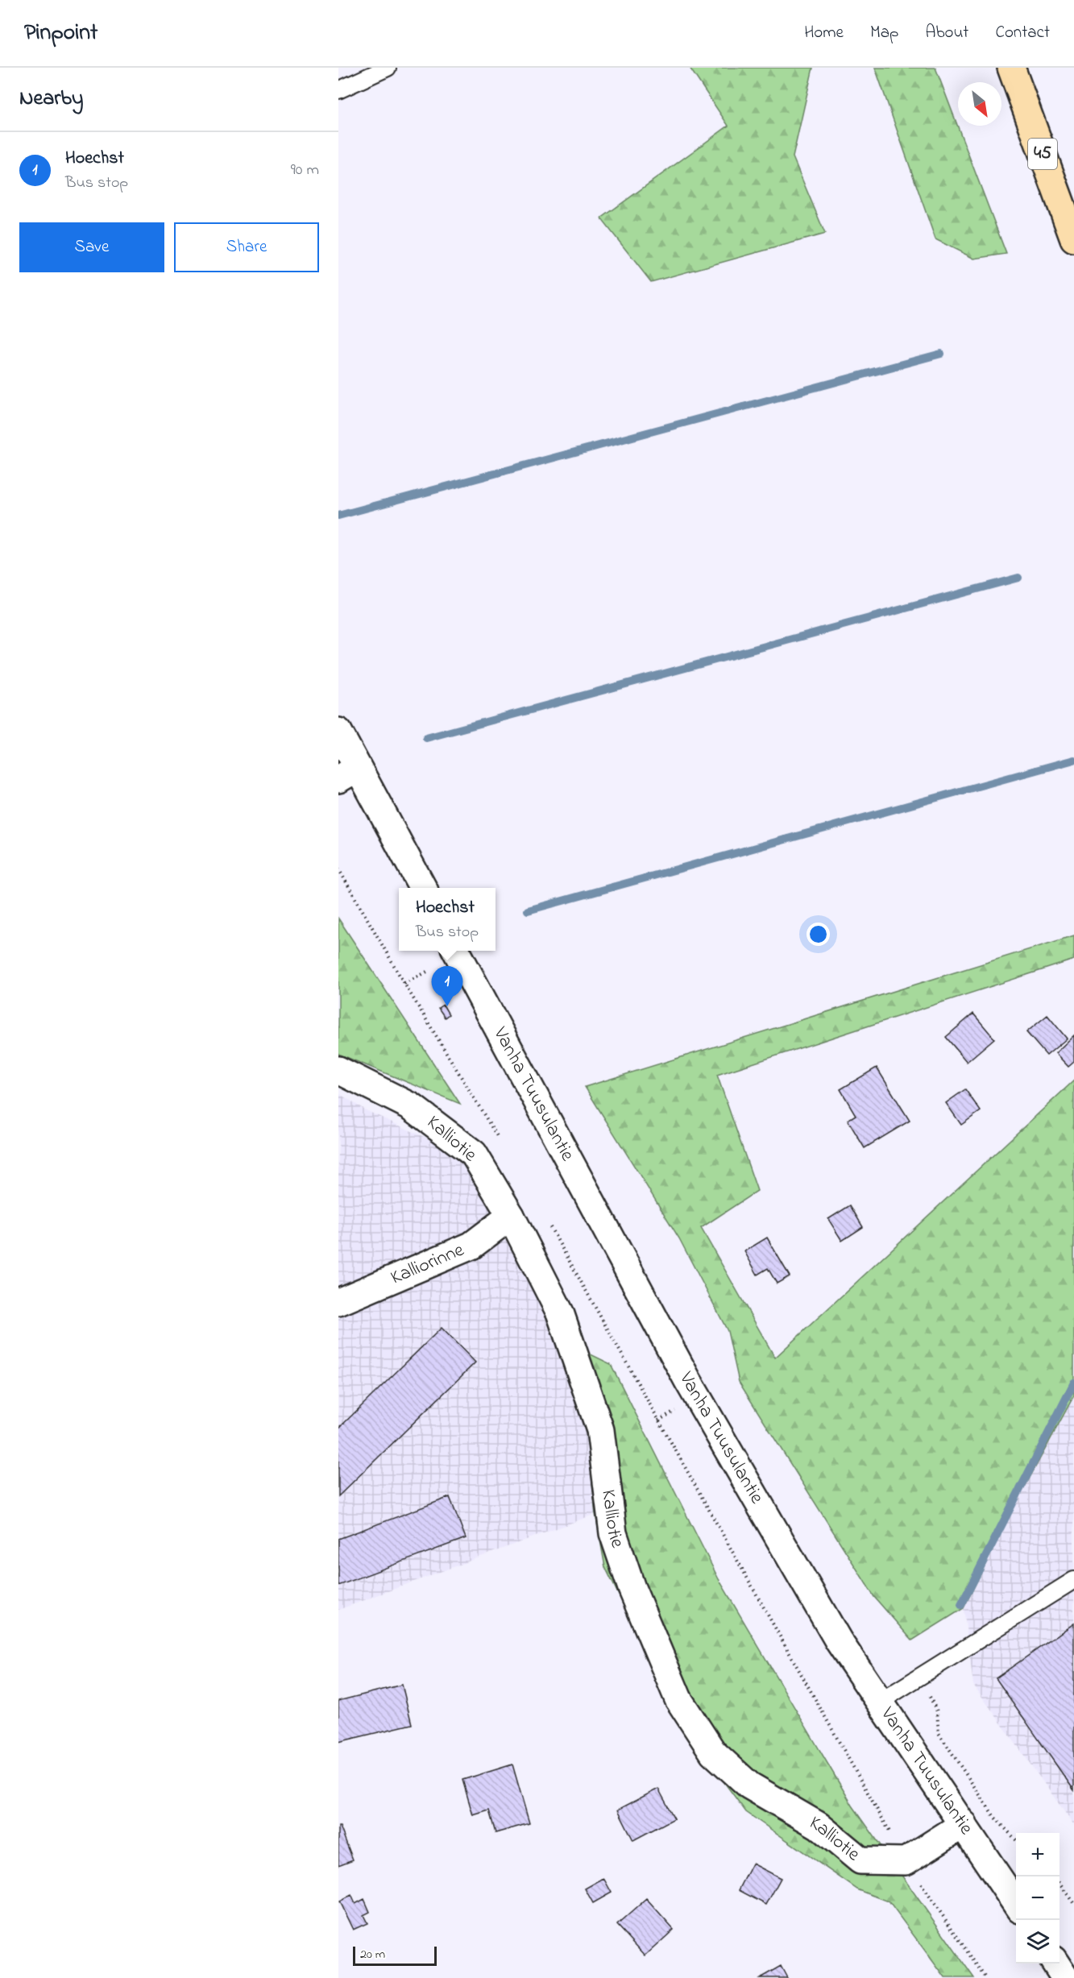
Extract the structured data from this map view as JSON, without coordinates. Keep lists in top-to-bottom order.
{
  "streets": {
    "highway": ["45"],
    "main road": ["Vanha Tuusulantie", "Kalliotie", "Kalliorinne"]
  },
  "crossings": [
    ["Kalliotie", "Kalliorinne"]
  ],
  "scale_bar": "20 m",
  "north": "bottom right",
  "page": {
    "header": "Pinpoint",
    "nav": [
      "Home",
      "Map",
      "About",
      "Contact"
    ],
    "heading": "Nearby",
    "list": [
      {
        "mark": "1",
        "name": "Hoechst",
        "note": "Bus stop",
        "value": "90 m"
      }
    ],
    "buttons": ["Save", "Share"],
    "popup": ["Hoechst", "Bus stop"],
    "pins": "1",
    "map_buttons": ["+", "−"],
    "scale": "20 m"
  }
}
